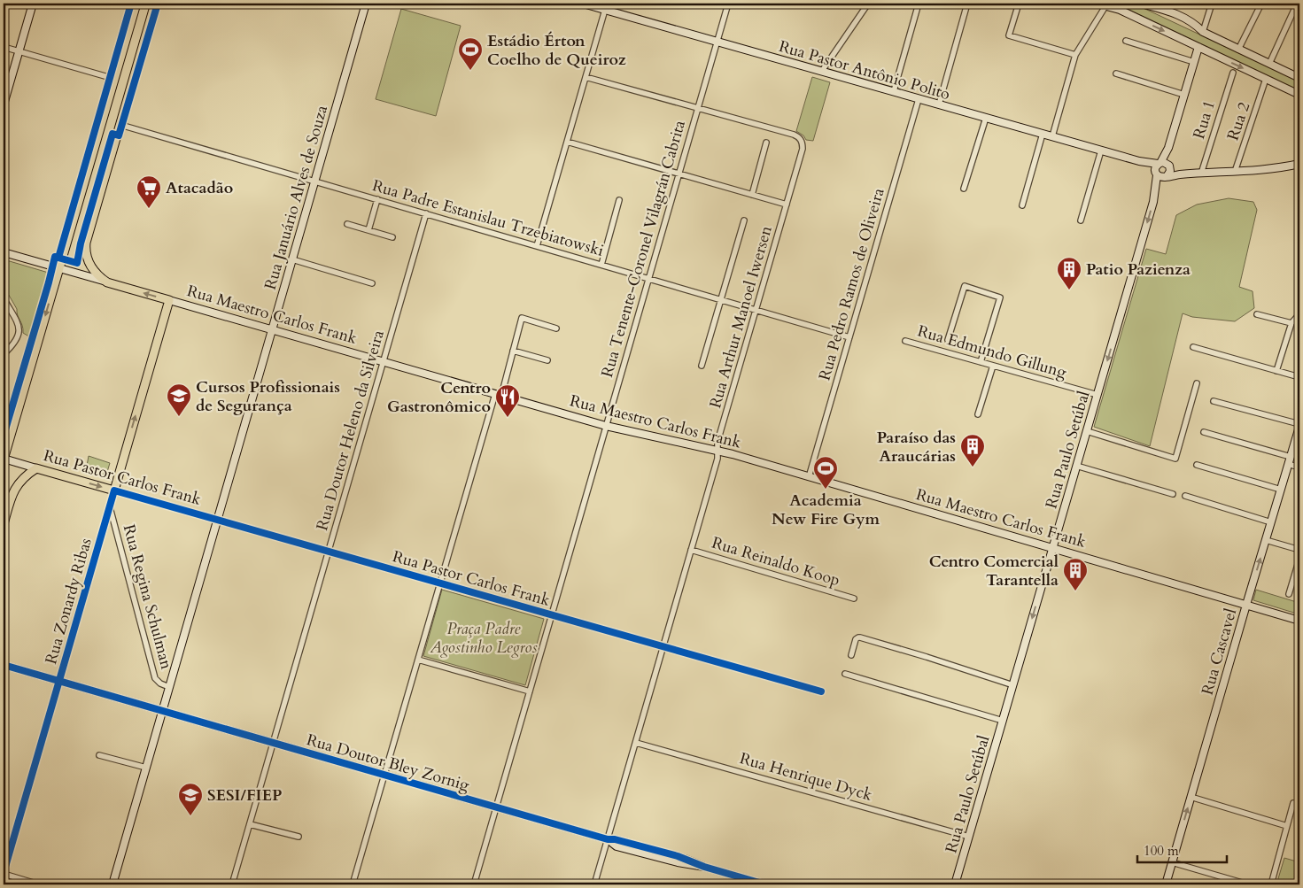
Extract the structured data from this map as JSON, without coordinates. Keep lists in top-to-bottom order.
{
  "streets": {
    "main road": [
      "Rua Pastor Antônio Polito",
      "Rua Januário Alves de Souza",
      "Rua Maestro Carlos Frank",
      "Rua Paulo Setúbal",
      "Rua Pastor Carlos Frank",
      "Rua Zonardy Ribas",
      "Rua Cascavel",
      "Rua Doutor Bley Zornig"
    ],
    "street": [
      "Rua 1",
      "Rua 2",
      "Rua Padre Estanislau Trzebiatowski",
      "Rua Tenente-Coronel Vilagrán Cabrita",
      "Rua Pedro Ramos de Oliveira",
      "Rua Arthur Manoel Iwersen",
      "Rua Edmundo Gillung",
      "Rua Doutor Heleno da Silveira",
      "Rua Reinaldo Koop",
      "Rua Regina Schulman",
      "Rua Henrique Dyck"
    ]
  },
  "crossings": [
    ["Rua Pastor Antônio Polito", "Rua Tenente-Coronel Vilagrán Cabrita"],
    ["Rua Pastor Antônio Polito", "Rua Pedro Ramos de Oliveira"],
    ["Rua Pastor Antônio Polito", "Rua Paulo Setúbal"],
    ["Rua Januário Alves de Souza", "Rua Padre Estanislau Trzebiatowski"],
    ["Rua Januário Alves de Souza", "Rua Maestro Carlos Frank"],
    ["Rua Januário Alves de Souza", "Rua Pastor Carlos Frank"],
    ["Rua Januário Alves de Souza", "Rua Regina Schulman"],
    ["Rua Januário Alves de Souza", "Rua Doutor Bley Zornig"],
    ["Rua Padre Estanislau Trzebiatowski", "Rua Tenente-Coronel Vilagrán Cabrita"],
    ["Rua Padre Estanislau Trzebiatowski", "Rua Pedro Ramos de Oliveira"],
    ["Rua Padre Estanislau Trzebiatowski", "Rua Arthur Manoel Iwersen"],
    ["Rua Padre Estanislau Trzebiatowski", "Rua Doutor Heleno da Silveira"],
    ["Rua Tenente-Coronel Vilagrán Cabrita", "Rua Maestro Carlos Frank"],
    ["Rua Tenente-Coronel Vilagrán Cabrita", "Rua Arthur Manoel Iwersen"],
    ["Rua Tenente-Coronel Vilagrán Cabrita", "Rua Pastor Carlos Frank"],
    ["Rua Tenente-Coronel Vilagrán Cabrita", "Rua Doutor Bley Zornig"],
    ["Rua Pedro Ramos de Oliveira", "Rua Maestro Carlos Frank"],
    ["Rua Maestro Carlos Frank", "Rua Arthur Manoel Iwersen"],
    ["Rua Maestro Carlos Frank", "Rua Doutor Heleno da Silveira"],
    ["Rua Maestro Carlos Frank", "Rua Paulo Setúbal"],
    ["Rua Maestro Carlos Frank", "Rua Zonardy Ribas"],
    ["Rua Maestro Carlos Frank", "Rua Cascavel"],
    ["Rua Arthur Manoel Iwersen", "Rua Pastor Carlos Frank"],
    ["Rua Arthur Manoel Iwersen", "Rua Reinaldo Koop"],
    ["Rua Arthur Manoel Iwersen", "Rua Doutor Bley Zornig"],
    ["Rua Arthur Manoel Iwersen", "Rua Henrique Dyck"],
    ["Rua Edmundo Gillung", "Rua Paulo Setúbal"],
    ["Rua Doutor Heleno da Silveira", "Rua Pastor Carlos Frank"],
    ["Rua Doutor Heleno da Silveira", "Rua Doutor Bley Zornig"],
    ["Rua Paulo Setúbal", "Rua Henrique Dyck"],
    ["Rua Pastor Carlos Frank", "Rua Zonardy Ribas"],
    ["Rua Regina Schulman", "Rua Zonardy Ribas"],
    ["Rua Zonardy Ribas", "Rua Doutor Bley Zornig"]
  ],
  "one_way": ["Rua Paulo Setúbal"],
  "parks": ["Praça Padre Agostinho Legros"],
  "places": {
    "sports": ["Estádio Érton Coelho de Queiroz", "Academia New Fire Gym"],
    "supermarket": ["Atacadão"],
    "building": ["Patio Pazienza", "Paraíso das Araucárias", "Centro Comercial Tarantella"],
    "school or university": ["Cursos Profissionais de Segurança", "SESI/FIEP"],
    "restaurant": ["Centro Gastronômico"]
  },
  "scale_bar": "100 m"
}
